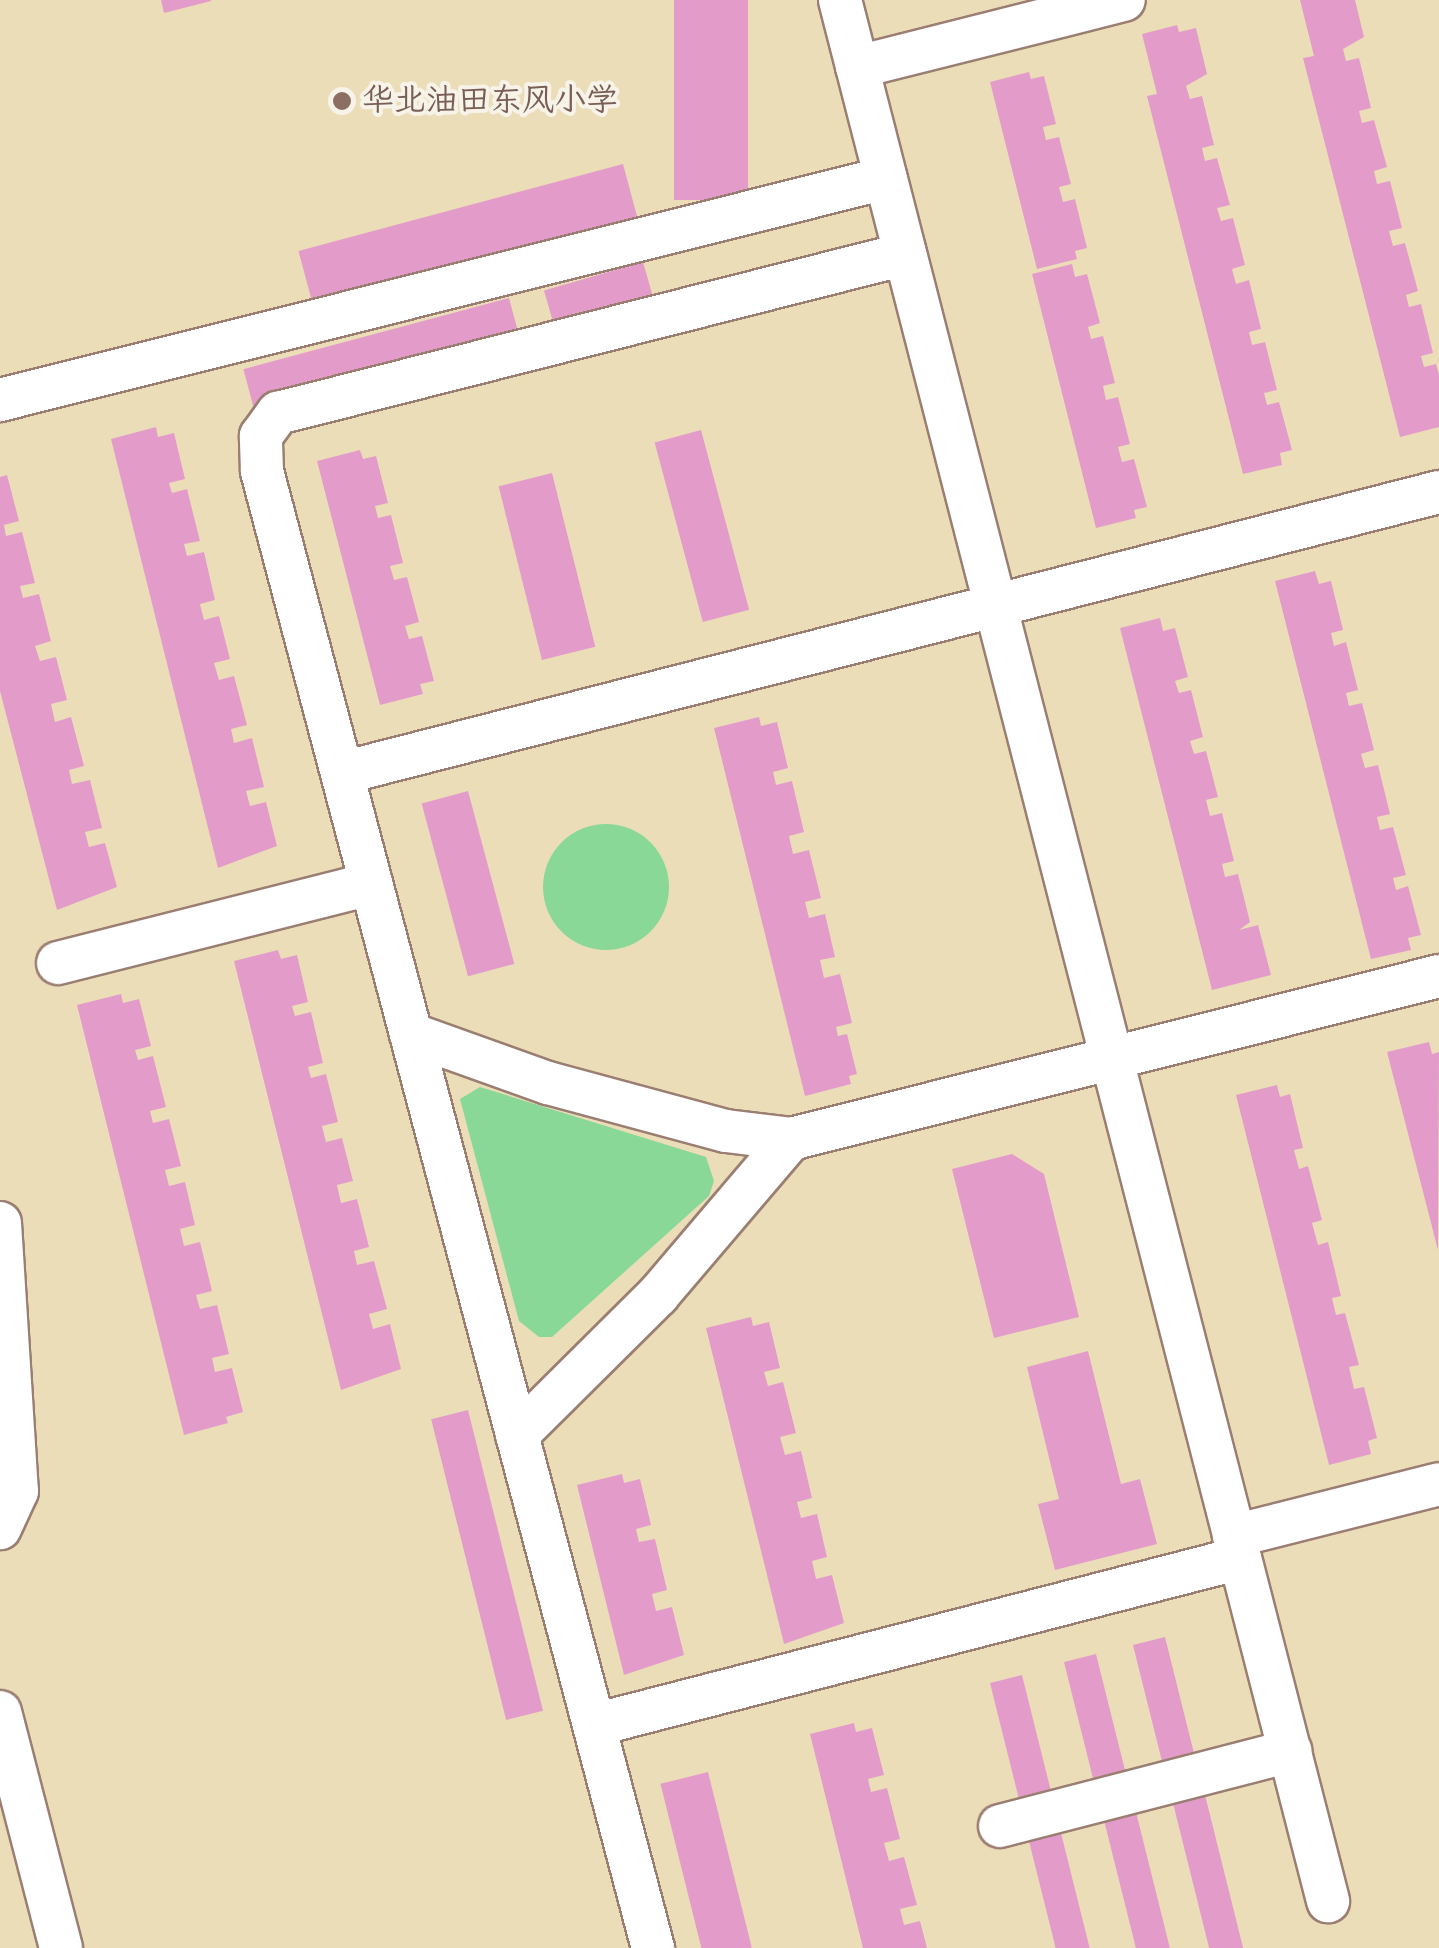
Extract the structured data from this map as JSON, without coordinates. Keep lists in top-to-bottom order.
{
  "places": ["华北油田东风小学"]
}
